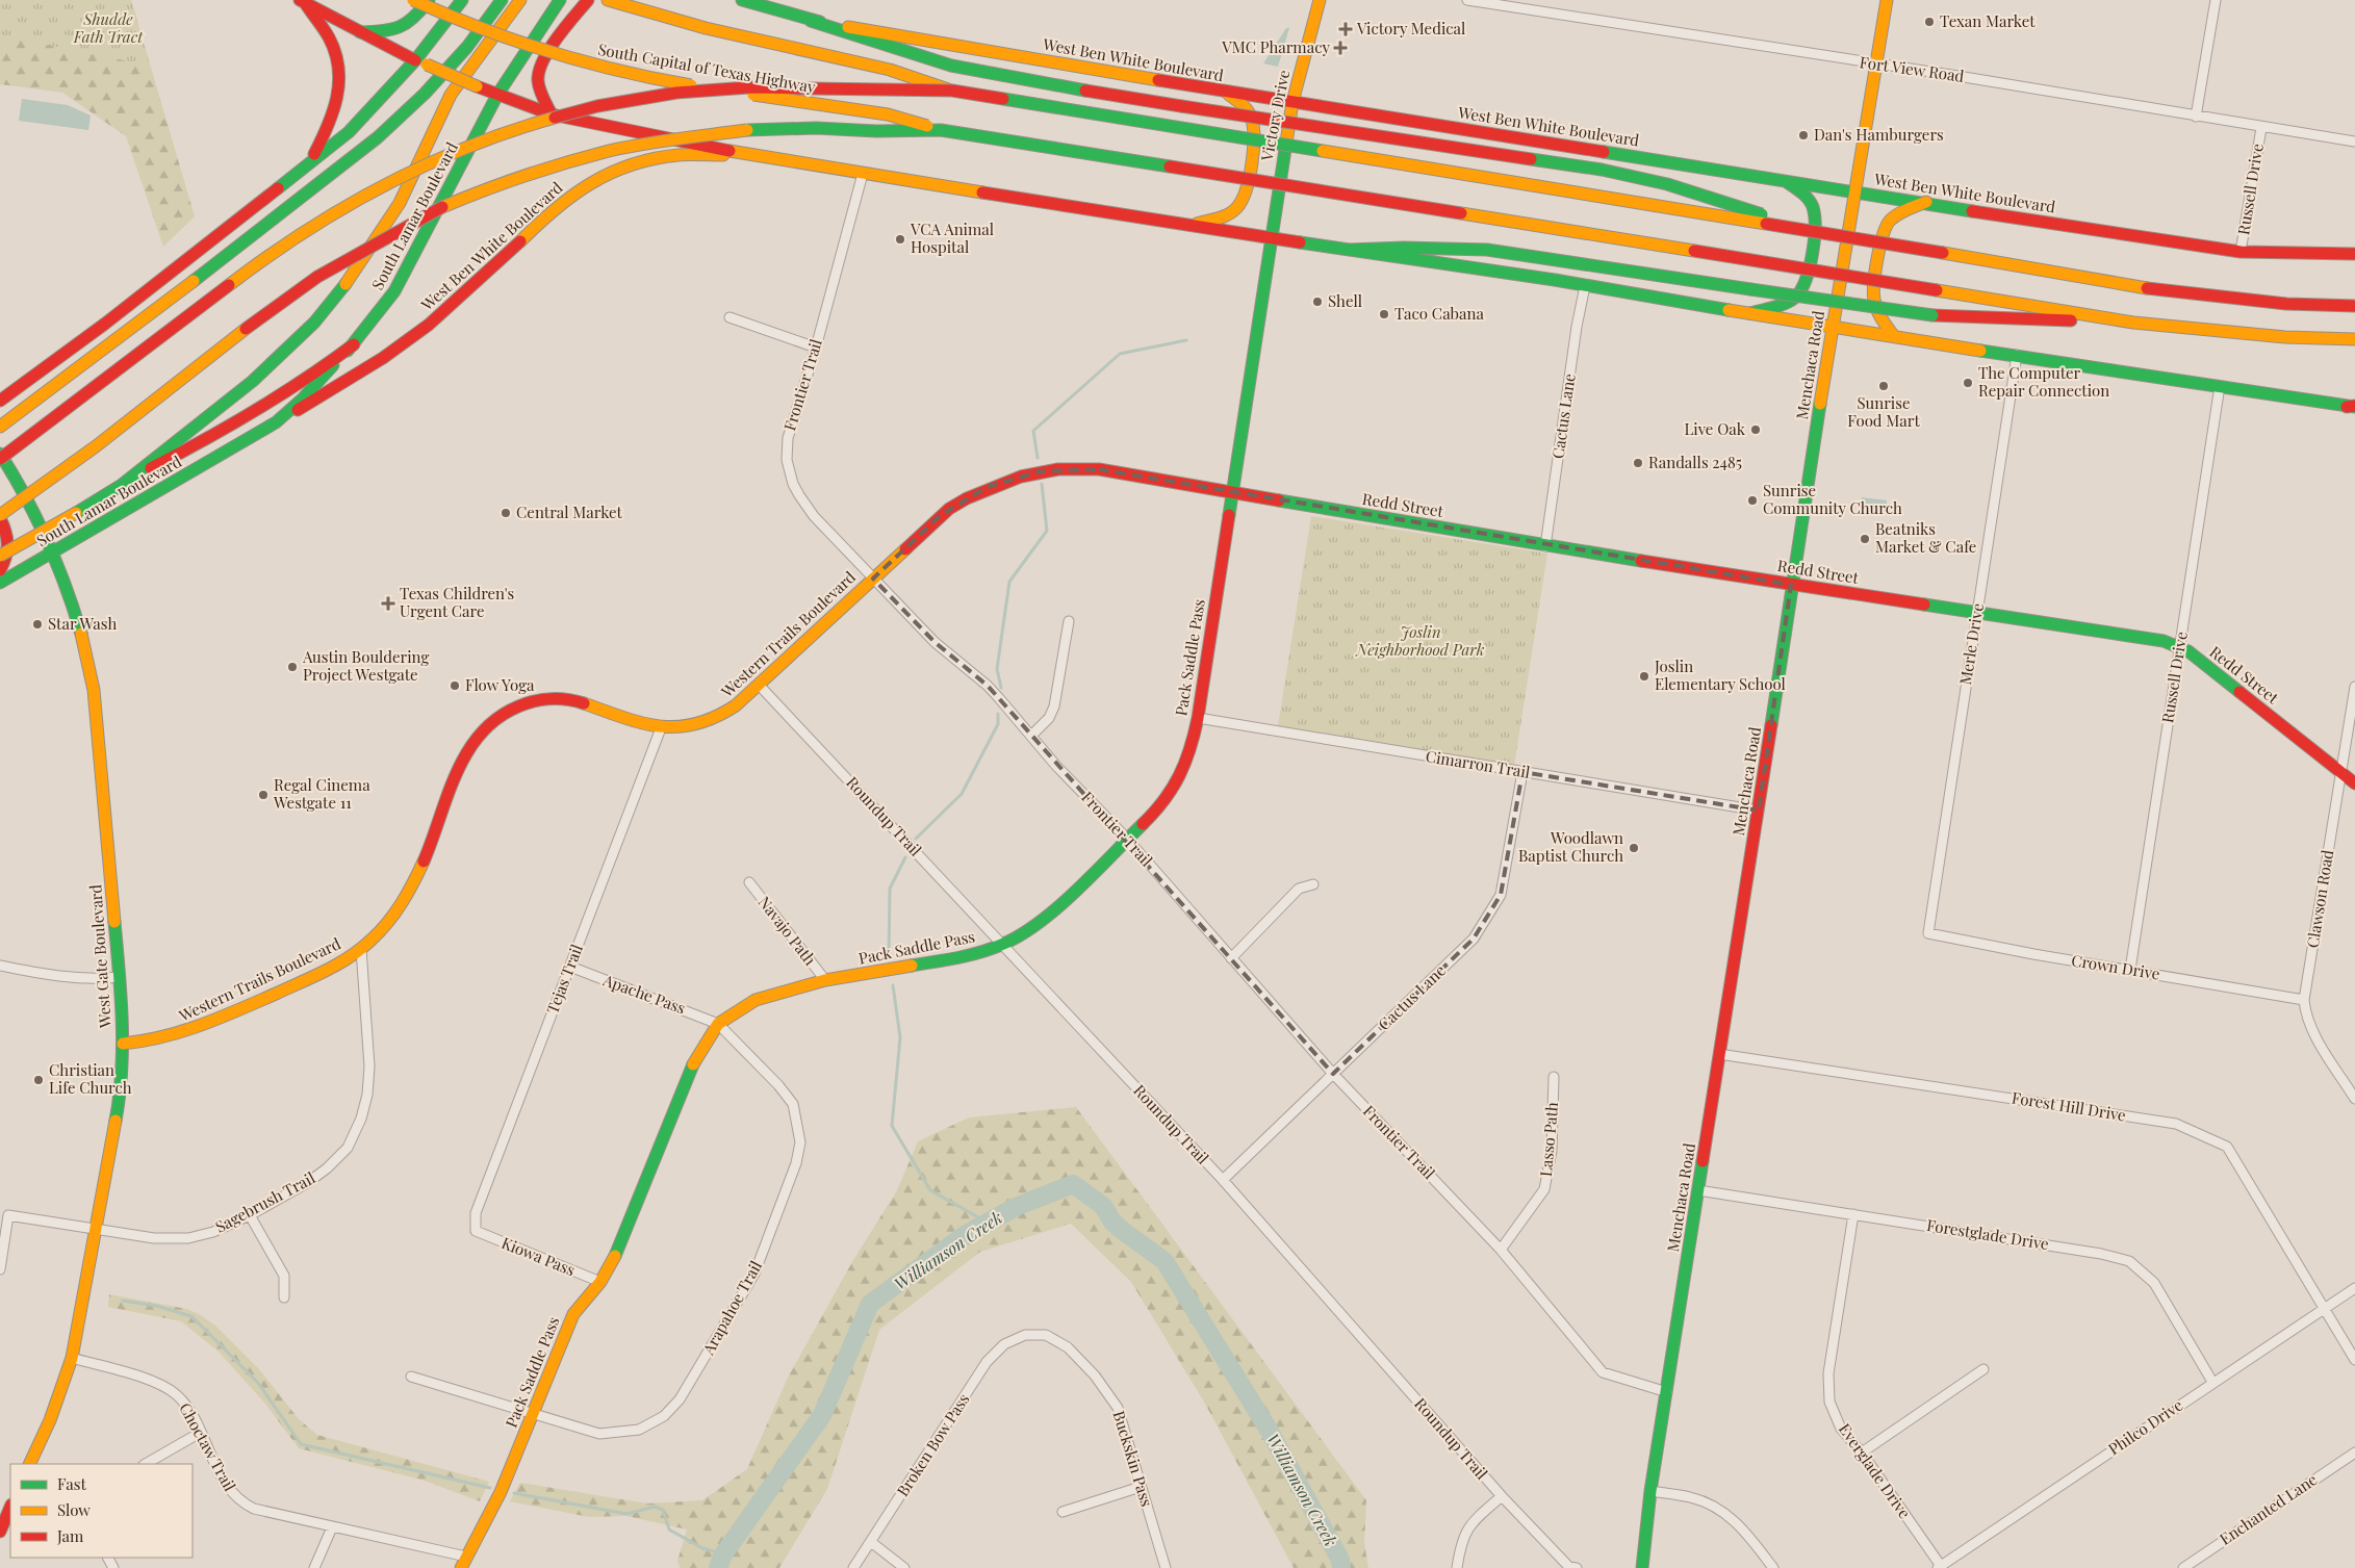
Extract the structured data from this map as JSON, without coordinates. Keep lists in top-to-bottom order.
{
  "streets": {
    "main road": [
      "West Ben White Boulevard",
      "South Capital of Texas Highway",
      "Victory Drive",
      "South Lamar Boulevard",
      "Menchaca Road",
      "Redd Street",
      "Western Trails Boulevard",
      "Pack Saddle Pass",
      "West Gate Boulevard"
    ],
    "street": [
      "Fort View Road",
      "Russell Drive",
      "Frontier Trail",
      "Cactus Lane",
      "Merle Drive",
      "Cimarron Trail",
      "Roundup Trail",
      "Clawson Road",
      "Navajo Path",
      "Crown Drive",
      "Tejas Trail",
      "Apache Pass",
      "Forest Hill Drive",
      "Lasso Path",
      "Sagebrush Trail",
      "Forestglade Drive",
      "Kiowa Pass",
      "Arapahoe Trail",
      "Philco Drive",
      "Broken Bow Pass",
      "Choctaw Trail",
      "Buckskin Pass",
      "Everglade Drive",
      "Enchanted Lane"
    ]
  },
  "crossings": [
    ["West Ben White Boulevard", "Victory Drive"],
    ["West Ben White Boulevard", "Russell Drive"],
    ["West Ben White Boulevard", "South Lamar Boulevard"],
    ["West Ben White Boulevard", "Menchaca Road"],
    ["West Ben White Boulevard", "Frontier Trail"],
    ["West Ben White Boulevard", "Cactus Lane"],
    ["West Ben White Boulevard", "Merle Drive"],
    ["West Ben White Boulevard", "Pack Saddle Pass"],
    ["Fort View Road", "Russell Drive"],
    ["Fort View Road", "Menchaca Road"],
    ["Victory Drive", "Pack Saddle Pass"],
    ["Russell Drive", "Redd Street"],
    ["Russell Drive", "Crown Drive"],
    ["South Lamar Boulevard", "West Gate Boulevard"],
    ["Menchaca Road", "Frontier Trail"],
    ["Menchaca Road", "Redd Street"],
    ["Menchaca Road", "Cimarron Trail"],
    ["Menchaca Road", "Forest Hill Drive"],
    ["Menchaca Road", "Forestglade Drive"],
    ["Frontier Trail", "Cactus Lane"],
    ["Frontier Trail", "Western Trails Boulevard"],
    ["Frontier Trail", "Pack Saddle Pass"],
    ["Frontier Trail", "Lasso Path"],
    ["Cactus Lane", "Redd Street"],
    ["Cactus Lane", "Cimarron Trail"],
    ["Cactus Lane", "Roundup Trail"],
    ["Redd Street", "Western Trails Boulevard"],
    ["Redd Street", "Merle Drive"],
    ["Redd Street", "Pack Saddle Pass"],
    ["Redd Street", "Clawson Road"],
    ["Western Trails Boulevard", "Pack Saddle Pass"],
    ["Western Trails Boulevard", "Roundup Trail"],
    ["Western Trails Boulevard", "West Gate Boulevard"],
    ["Western Trails Boulevard", "Tejas Trail"],
    ["Western Trails Boulevard", "Sagebrush Trail"],
    ["Merle Drive", "Crown Drive"],
    ["Pack Saddle Pass", "Cimarron Trail"],
    ["Pack Saddle Pass", "Roundup Trail"],
    ["Pack Saddle Pass", "Navajo Path"],
    ["Pack Saddle Pass", "Apache Pass"],
    ["Pack Saddle Pass", "Kiowa Pass"],
    ["Pack Saddle Pass", "Arapahoe Trail"],
    ["Pack Saddle Pass", "Choctaw Trail"],
    ["Clawson Road", "Crown Drive"],
    ["West Gate Boulevard", "Sagebrush Trail"],
    ["West Gate Boulevard", "Choctaw Trail"],
    ["Tejas Trail", "Apache Pass"],
    ["Tejas Trail", "Kiowa Pass"],
    ["Apache Pass", "Arapahoe Trail"],
    ["Forest Hill Drive", "Philco Drive"],
    ["Forestglade Drive", "Philco Drive"],
    ["Forestglade Drive", "Everglade Drive"],
    ["Philco Drive", "Everglade Drive"],
    ["Broken Bow Pass", "Buckskin Pass"]
  ],
  "water": ["Williamson Creek"],
  "parks": ["Shudde Fath Tract", "Joslin Neighborhood Park"],
  "places": {
    "other": [
      "Texan Market",
      "Dan's Hamburgers",
      "VCA Animal Hospital",
      "Shell",
      "Taco Cabana",
      "The Computer Repair Connection",
      "Sunrise Food Mart",
      "Live Oak",
      "Randalls 2485",
      "Sunrise Community Church",
      "Central Market",
      "Beatniks Market & Cafe",
      "Star Wash",
      "Austin Bouldering Project Westgate",
      "Joslin Elementary School",
      "Flow Yoga",
      "Regal Cinema Westgate 11",
      "Woodlawn Baptist Church",
      "Christian Life Church"
    ],
    "health": ["Victory Medical", "VMC Pharmacy", "Texas Children's Urgent Care"]
  },
  "legend": ["Fast", "Slow", "Jam"]
}
